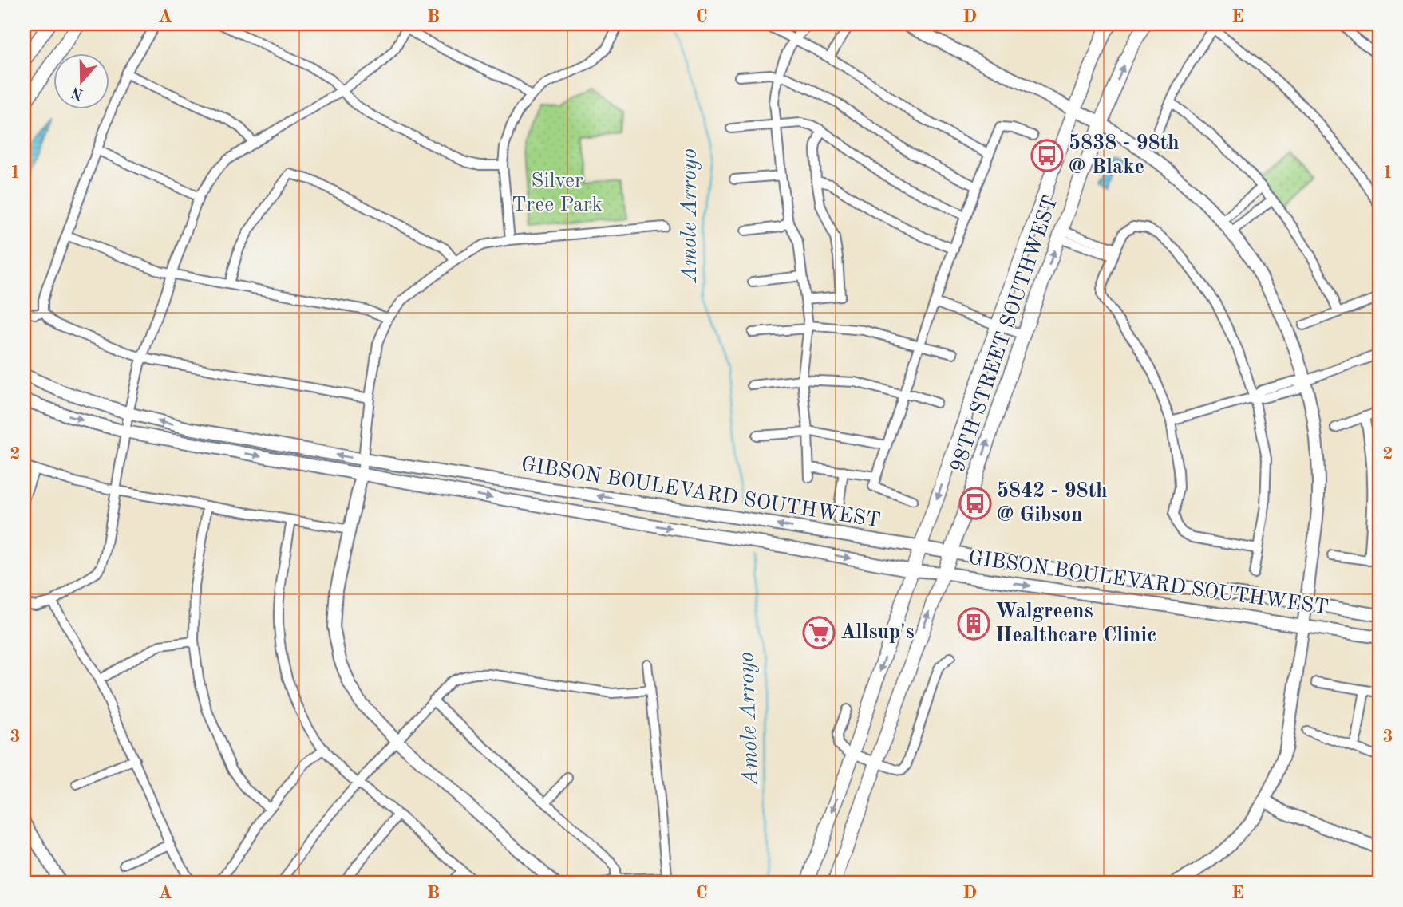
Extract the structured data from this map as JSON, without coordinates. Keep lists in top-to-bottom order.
{
  "streets": {
    "main road": ["98TH STREET SOUTHWEST"],
    "street": ["GIBSON BOULEVARD SOUTHWEST"]
  },
  "crossings": [
    ["98TH STREET SOUTHWEST", "GIBSON BOULEVARD SOUTHWEST"]
  ],
  "water": ["Amole Arroyo"],
  "parks": ["Silver Tree Park"],
  "places": {
    "bus stop": ["5838 - 98th @ Blake", "5842 - 98th @ Gibson"],
    "building": ["Walgreens Healthcare Clinic"],
    "supermarket": ["Allsup's"]
  },
  "north": "bottom",
  "grid": {
    "columns": [
      "A",
      "B",
      "C",
      "D",
      "E"
    ],
    "rows": ["1", "2", "3"]
  }
}
